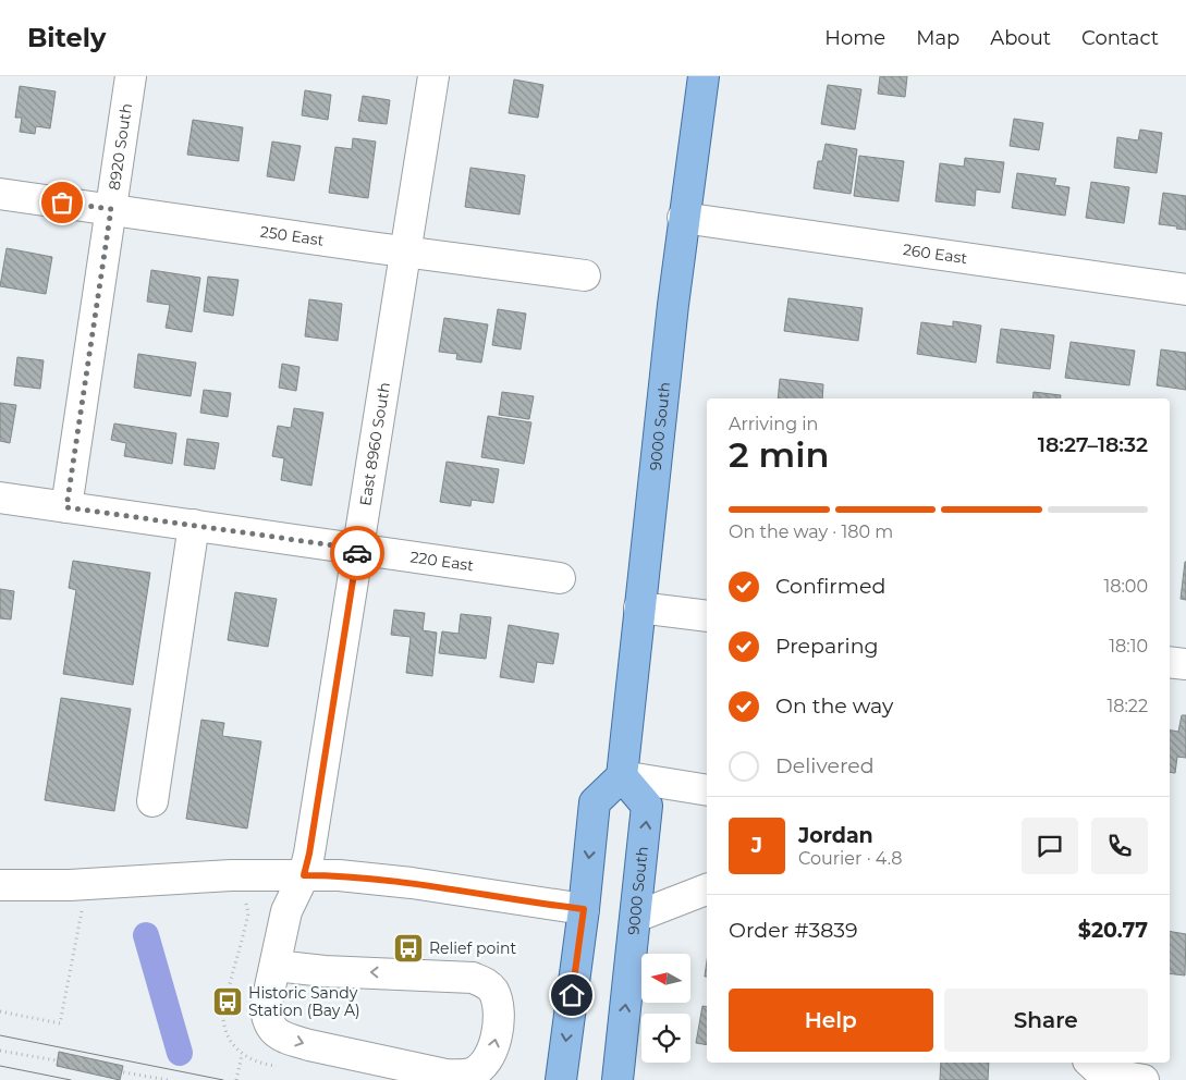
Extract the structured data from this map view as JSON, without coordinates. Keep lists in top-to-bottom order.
{
  "streets": {
    "main road": ["9000 South"],
    "street": [
      "8920 South",
      "250 East",
      "260 East",
      "East 8960 South",
      "220 East"
    ]
  },
  "crossings": [
    ["8920 South", "250 East"],
    ["8920 South", "220 East"],
    ["250 East", "East 8960 South"],
    ["260 East", "9000 South"],
    ["East 8960 South", "220 East"]
  ],
  "places": {
    "bus stop": ["Relief point", "Historic Sandy Station (Bay A)"]
  },
  "north": "left",
  "page": {
    "header": "Bitely",
    "nav": [
      "Home",
      "Map",
      "About",
      "Contact"
    ],
    "heading": ["2 min", "Arriving in", "18:27–18:32"],
    "panel": [
      "Jordan",
      "Courier · 4.8",
      "Order #3839",
      "$20.77"
    ],
    "bar": "On the way · 180 m",
    "list": [
      ["Confirmed", "18:00"],
      ["Preparing", "18:10"],
      ["On the way", "18:22"],
      "Delivered"
    ],
    "round": "J",
    "buttons": ["Help", "Share"]
  }
}
